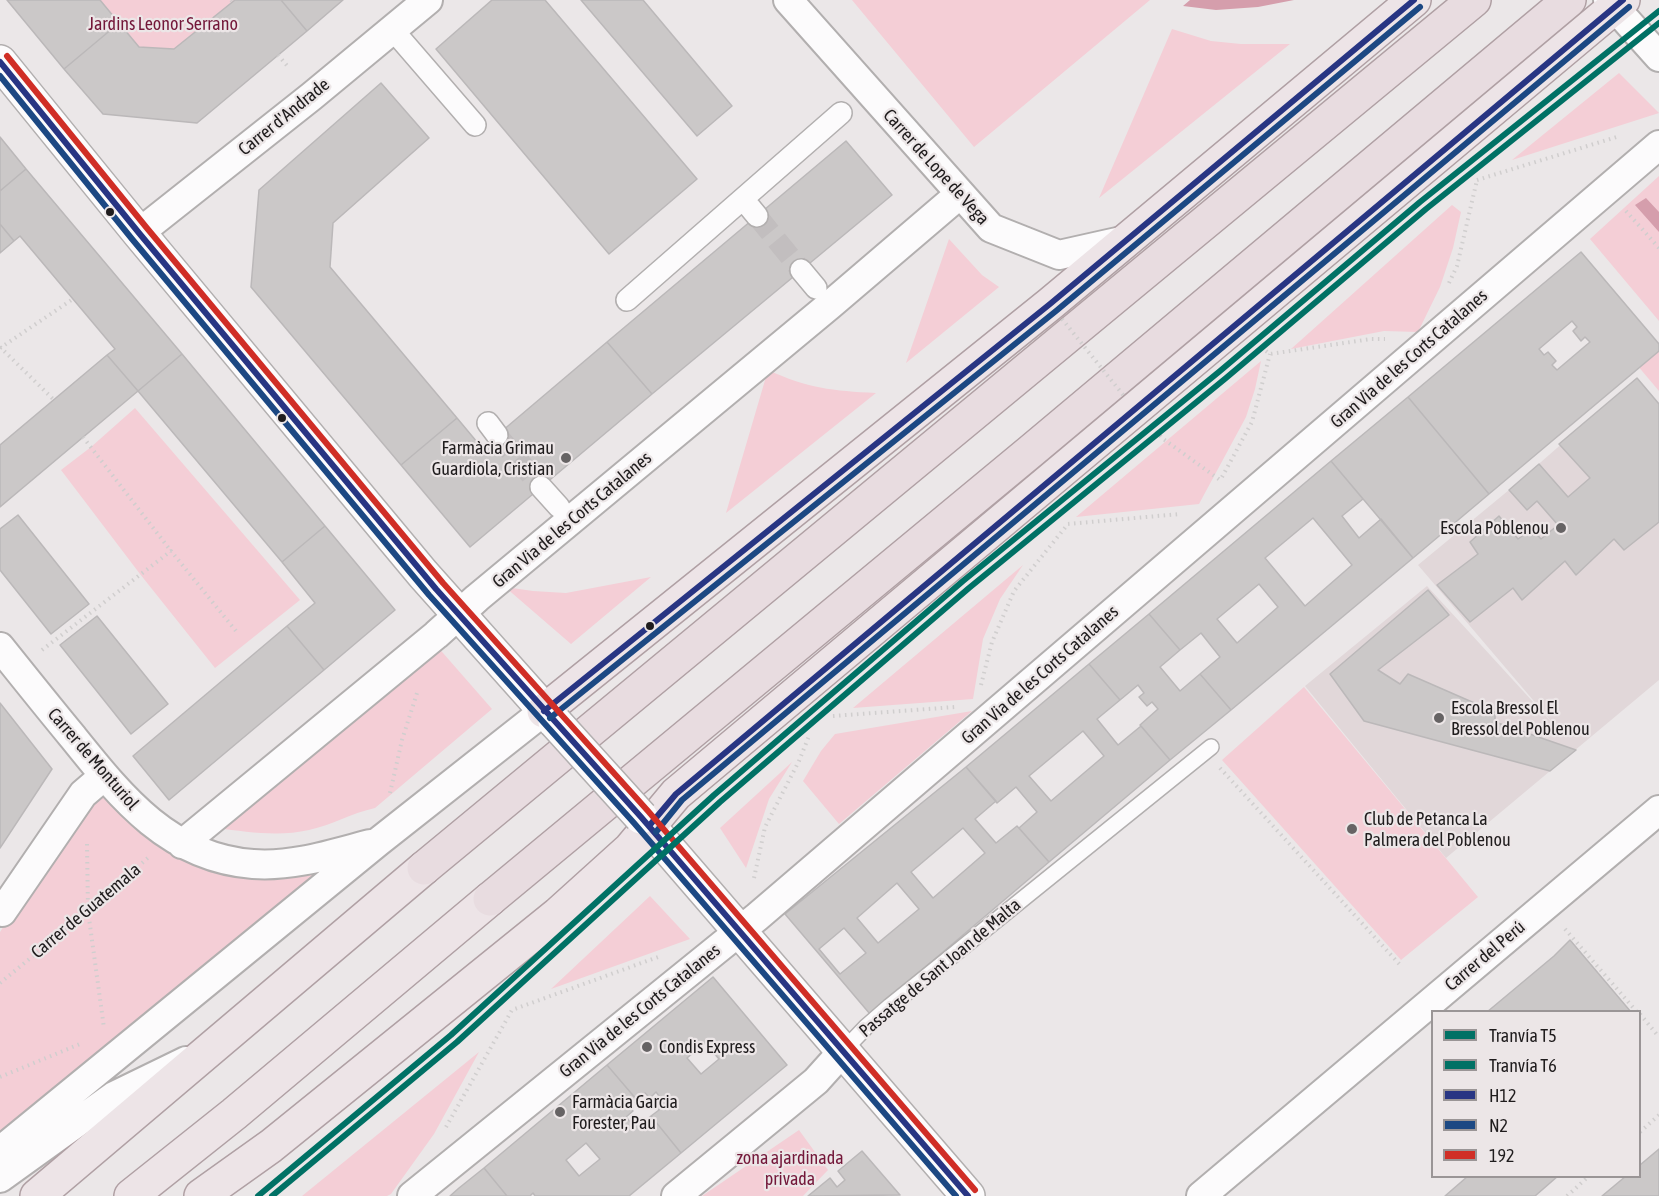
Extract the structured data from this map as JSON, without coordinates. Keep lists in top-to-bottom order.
{
  "streets": {
    "street": [
      "Carrer d'Andrade",
      "Carrer de Lope de Vega",
      "Gran Via de les Corts Catalanes",
      "Carrer de Monturiol",
      "Carrer del Perú",
      "Passatge de Sant Joan de Malta"
    ],
    "path": ["Carrer de Guatemala"]
  },
  "crossings": [
    ["Carrer de Lope de Vega", "Gran Via de les Corts Catalanes"],
    ["Gran Via de les Corts Catalanes", "Carrer de Monturiol"],
    ["Gran Via de les Corts Catalanes", "Carrer de Guatemala"],
    ["Carrer de Monturiol", "Carrer de Guatemala"]
  ],
  "parks": ["Jardins Leonor Serrano", "zona ajardinada privada"],
  "places": [
    "Farmàcia Grimau Guardiola, Cristian",
    "Escola Poblenou",
    "Escola Bressol El Bressol del Poblenou",
    "Club de Petanca La Palmera del Poblenou",
    "Condis Express",
    "Farmàcia Garcia Forester, Pau"
  ],
  "lines": [
    "transit line H12",
    "transit line N2",
    "tram line T5",
    "tram line T6",
    "transit line 192"
  ],
  "legend": [
    "Tranvía T5",
    "Tranvía T6",
    "H12",
    "N2",
    "192"
  ]
}
